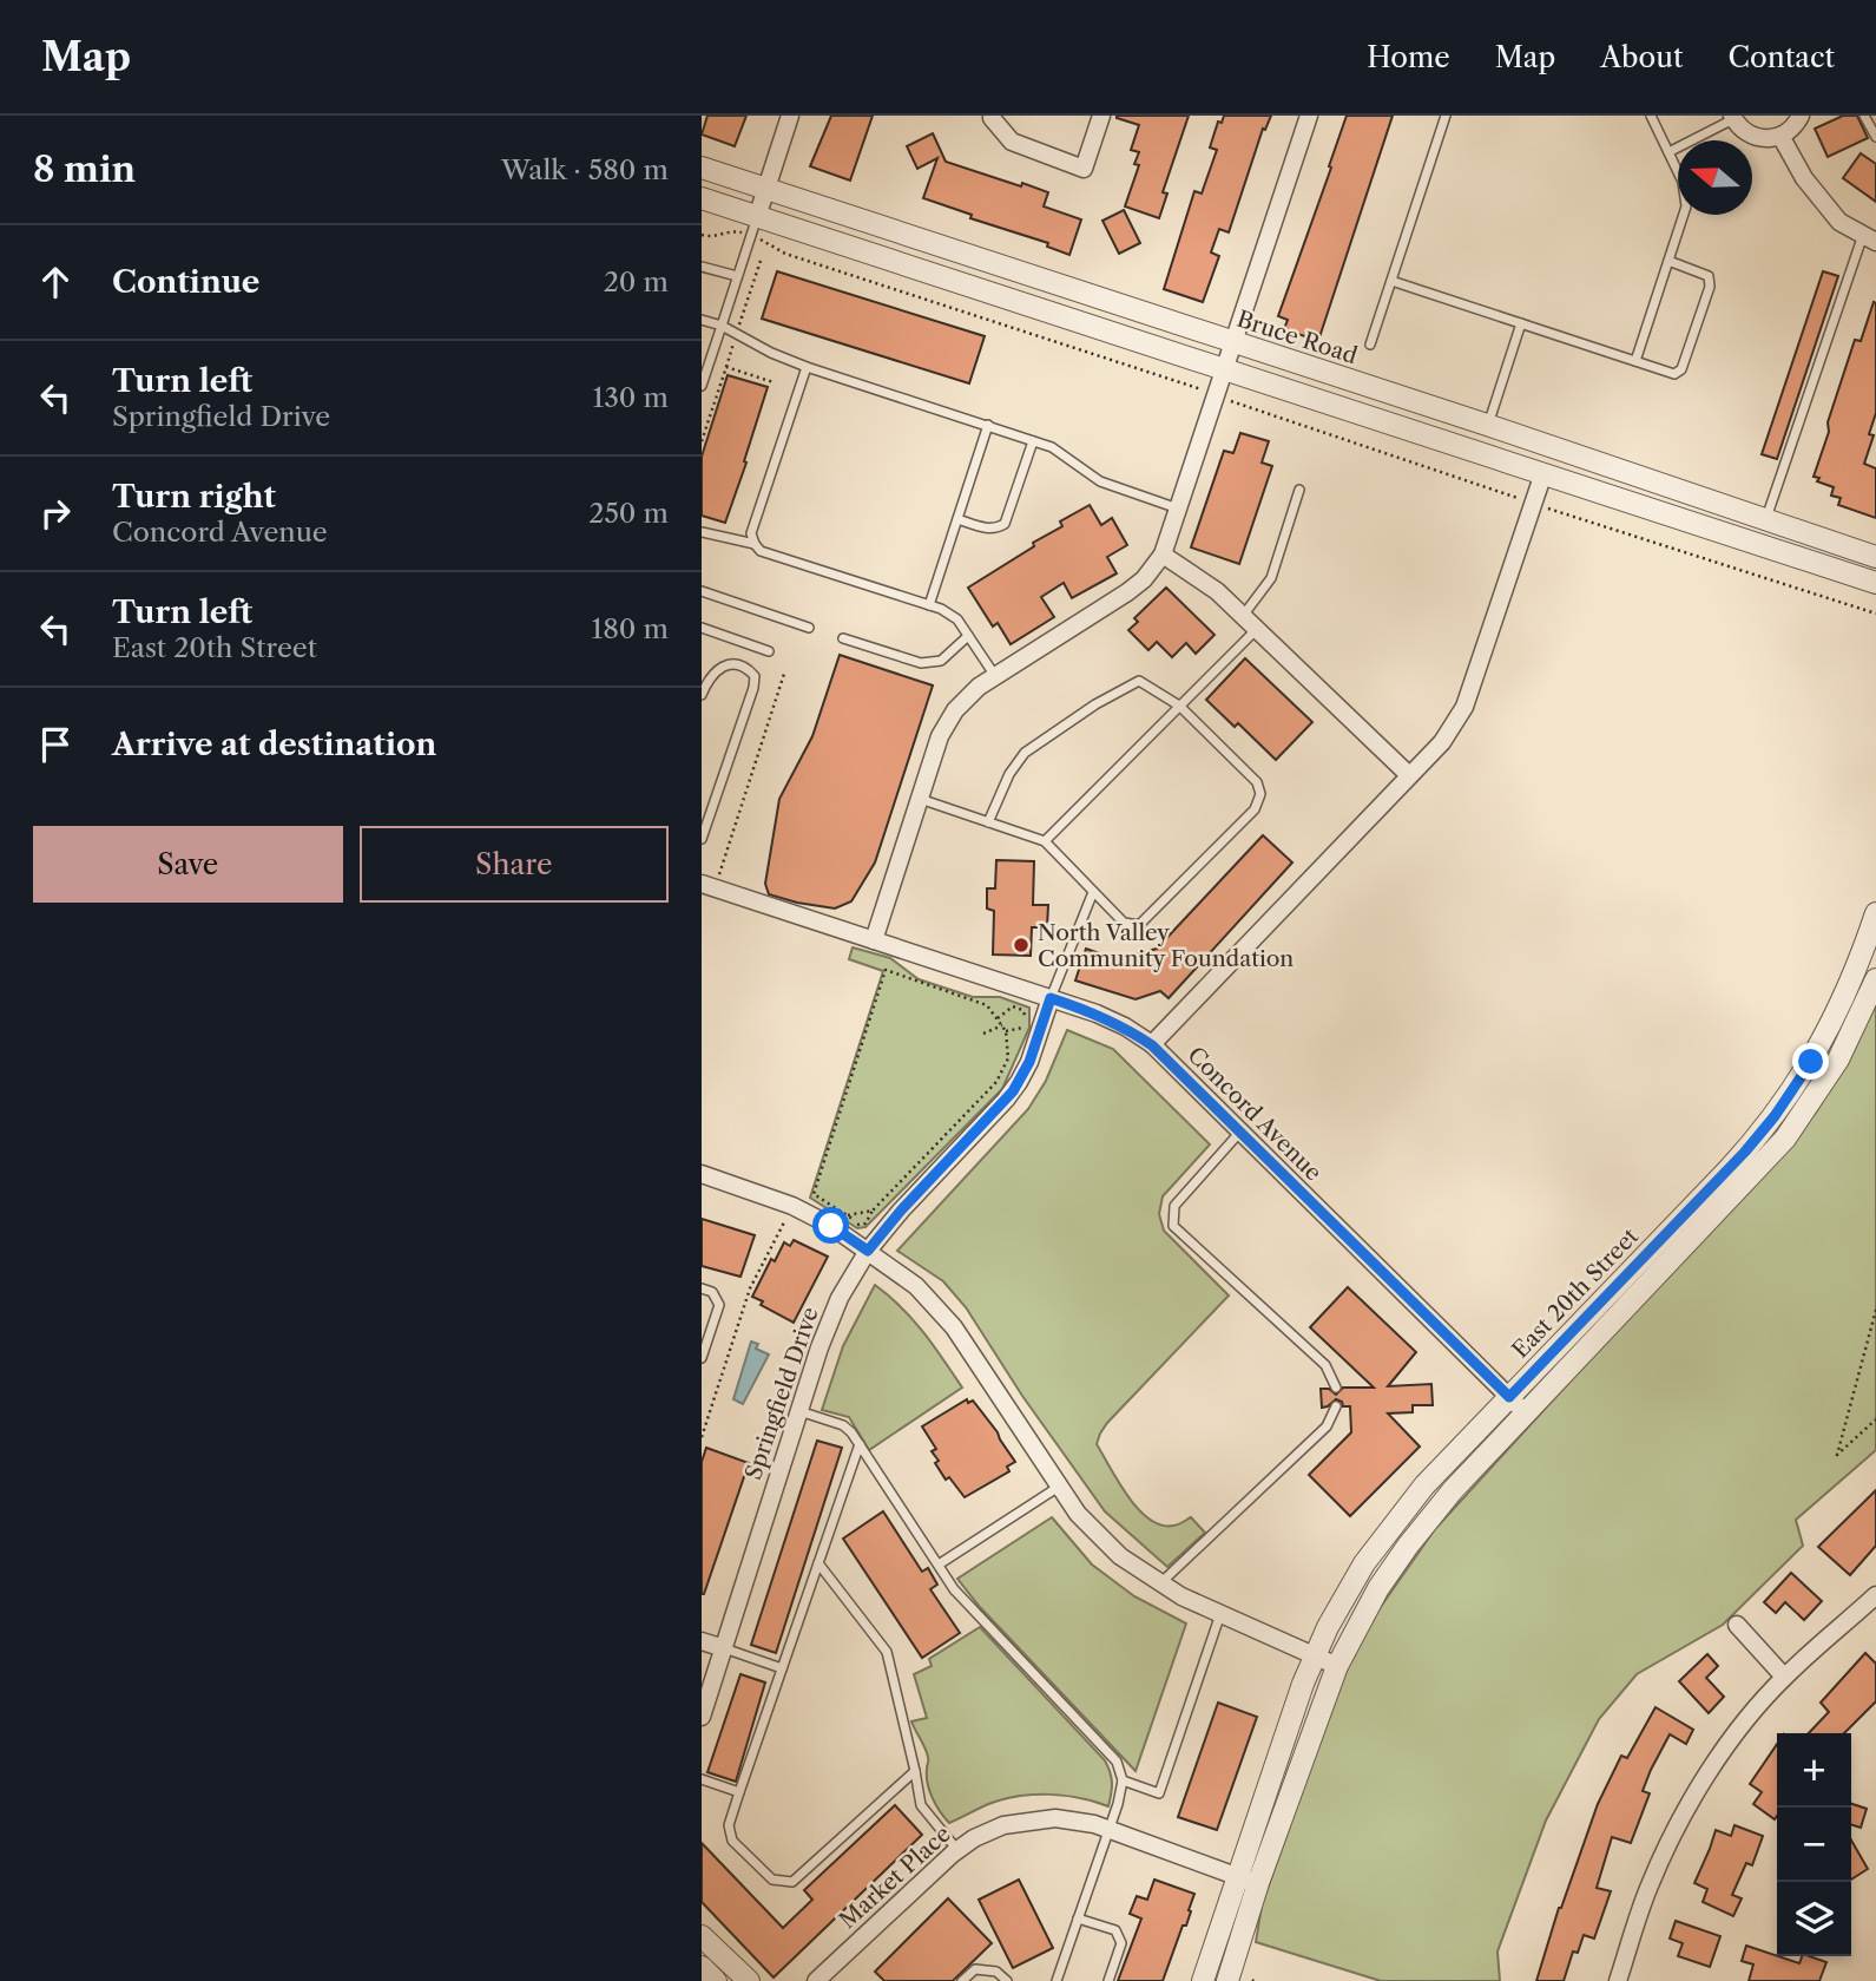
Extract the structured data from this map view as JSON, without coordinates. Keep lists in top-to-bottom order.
{
  "streets": {
    "street": [
      "Bruce Road",
      "Concord Avenue",
      "East 20th Street",
      "Springfield Drive",
      "Market Place"
    ]
  },
  "crossings": [
    ["Concord Avenue", "East 20th Street"],
    ["Concord Avenue", "Springfield Drive"],
    ["East 20th Street", "Market Place"]
  ],
  "places": ["North Valley Community Foundation"],
  "north": "left",
  "page": {
    "header": "Map",
    "nav": [
      "Home",
      "Map",
      "About",
      "Contact"
    ],
    "heading": ["8 min", "Walk · 580 m"],
    "list": [
      ["Continue", "20 m"],
      ["Turn left", "Springfield Drive", "130 m"],
      ["Turn right", "Concord Avenue", "250 m"],
      ["Turn left", "East 20th Street", "180 m"],
      "Arrive at destination"
    ],
    "buttons": ["Save", "Share"],
    "map_buttons": ["+", "−"]
  }
}
